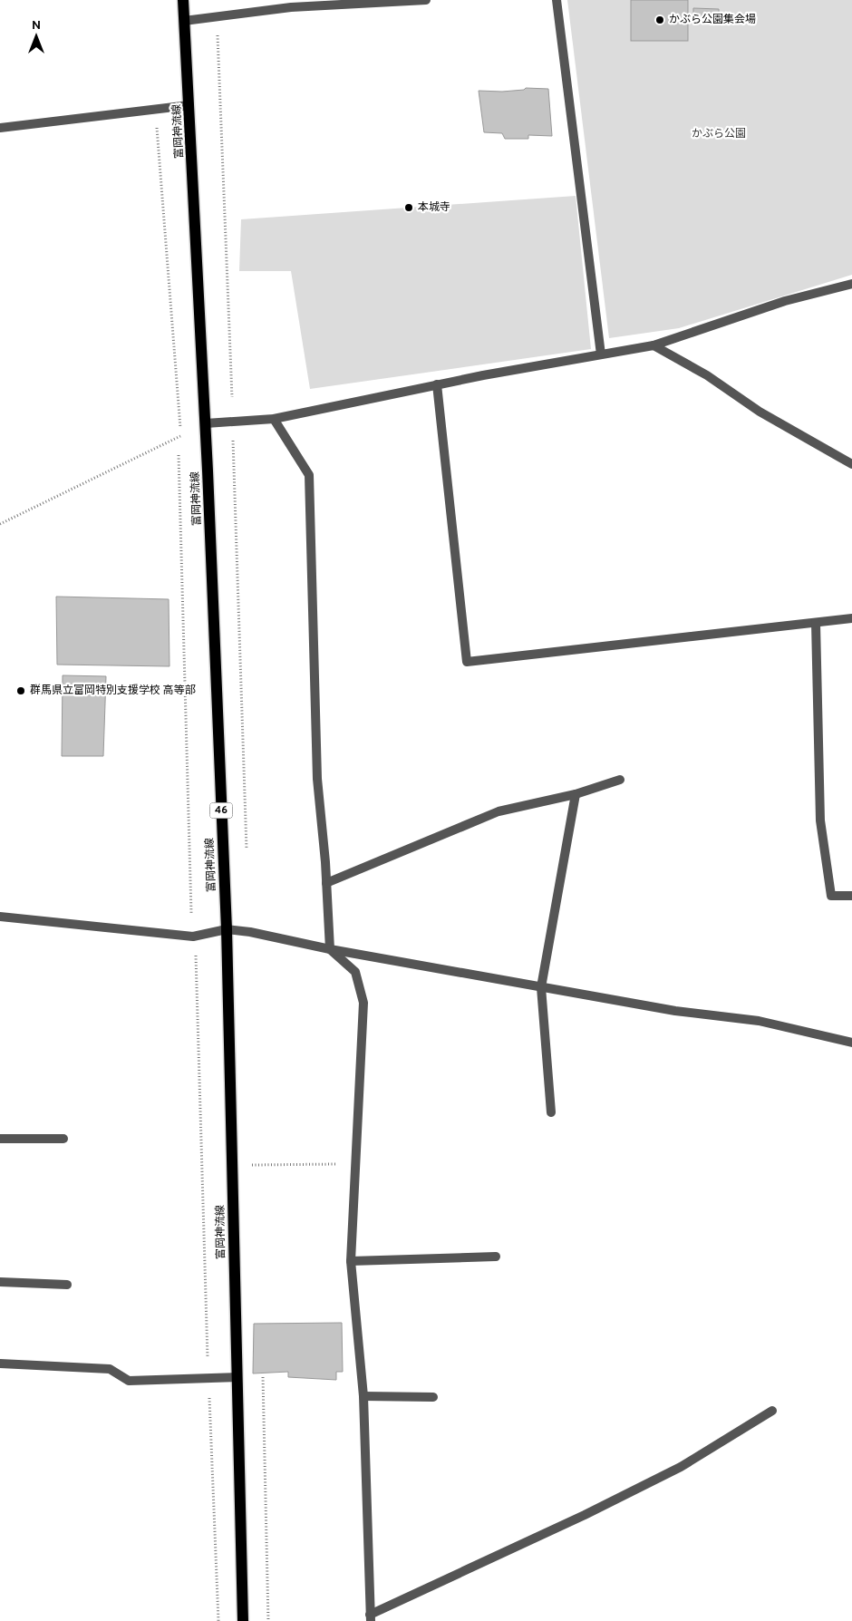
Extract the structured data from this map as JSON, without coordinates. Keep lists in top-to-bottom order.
{
  "streets": {
    "main road": ["富岡神流線", "46"]
  },
  "parks": ["かぶら公園"],
  "places": ["かぶら公園集会場", "本城寺", "群馬県立富岡特別支援学校 高等部"],
  "north": "top"
}
